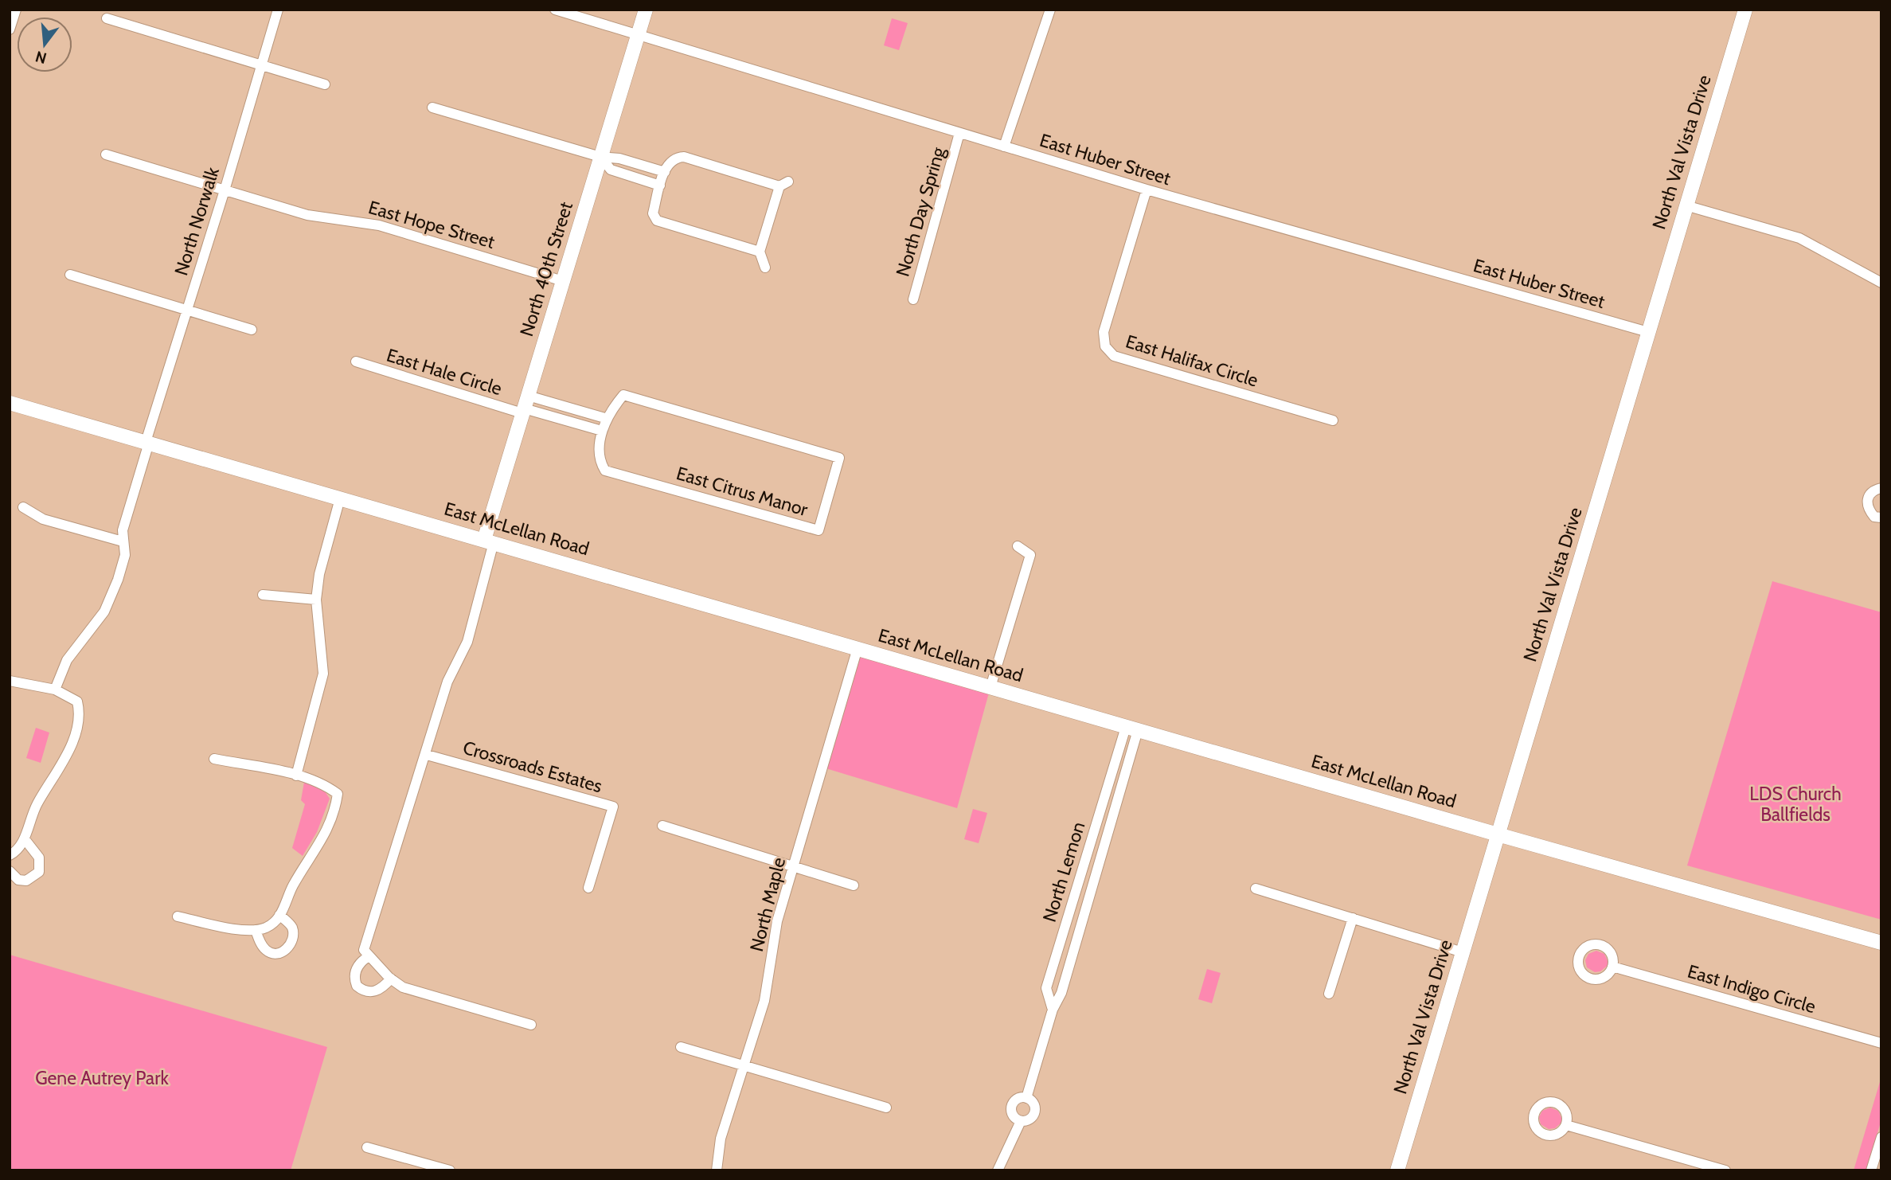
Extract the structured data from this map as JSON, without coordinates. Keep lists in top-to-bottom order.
{
  "streets": {
    "street": [
      "North Val Vista Drive",
      "East Huber Street",
      "North Day Spring",
      "North Norwalk",
      "East Hope Street",
      "North 40th Street",
      "East Halifax Circle",
      "East Hale Circle",
      "East Citrus Manor",
      "East McLellan Road",
      "Crossroads Estates",
      "North Lemon",
      "North Maple",
      "East Indigo Circle"
    ]
  },
  "crossings": [
    ["North Val Vista Drive", "East Huber Street"],
    ["North Val Vista Drive", "East McLellan Road"],
    ["East Huber Street", "North Day Spring"],
    ["East Huber Street", "North 40th Street"],
    ["East Huber Street", "East Halifax Circle"],
    ["North Norwalk", "East Hope Street"],
    ["North Norwalk", "East McLellan Road"],
    ["East Hope Street", "North 40th Street"],
    ["North 40th Street", "East Hale Circle"],
    ["North 40th Street", "East McLellan Road"],
    ["East McLellan Road", "North Lemon"],
    ["East McLellan Road", "North Maple"]
  ],
  "parks": ["LDS Church Ballfields", "Gene Autrey Park"],
  "north": "bottom"
}
